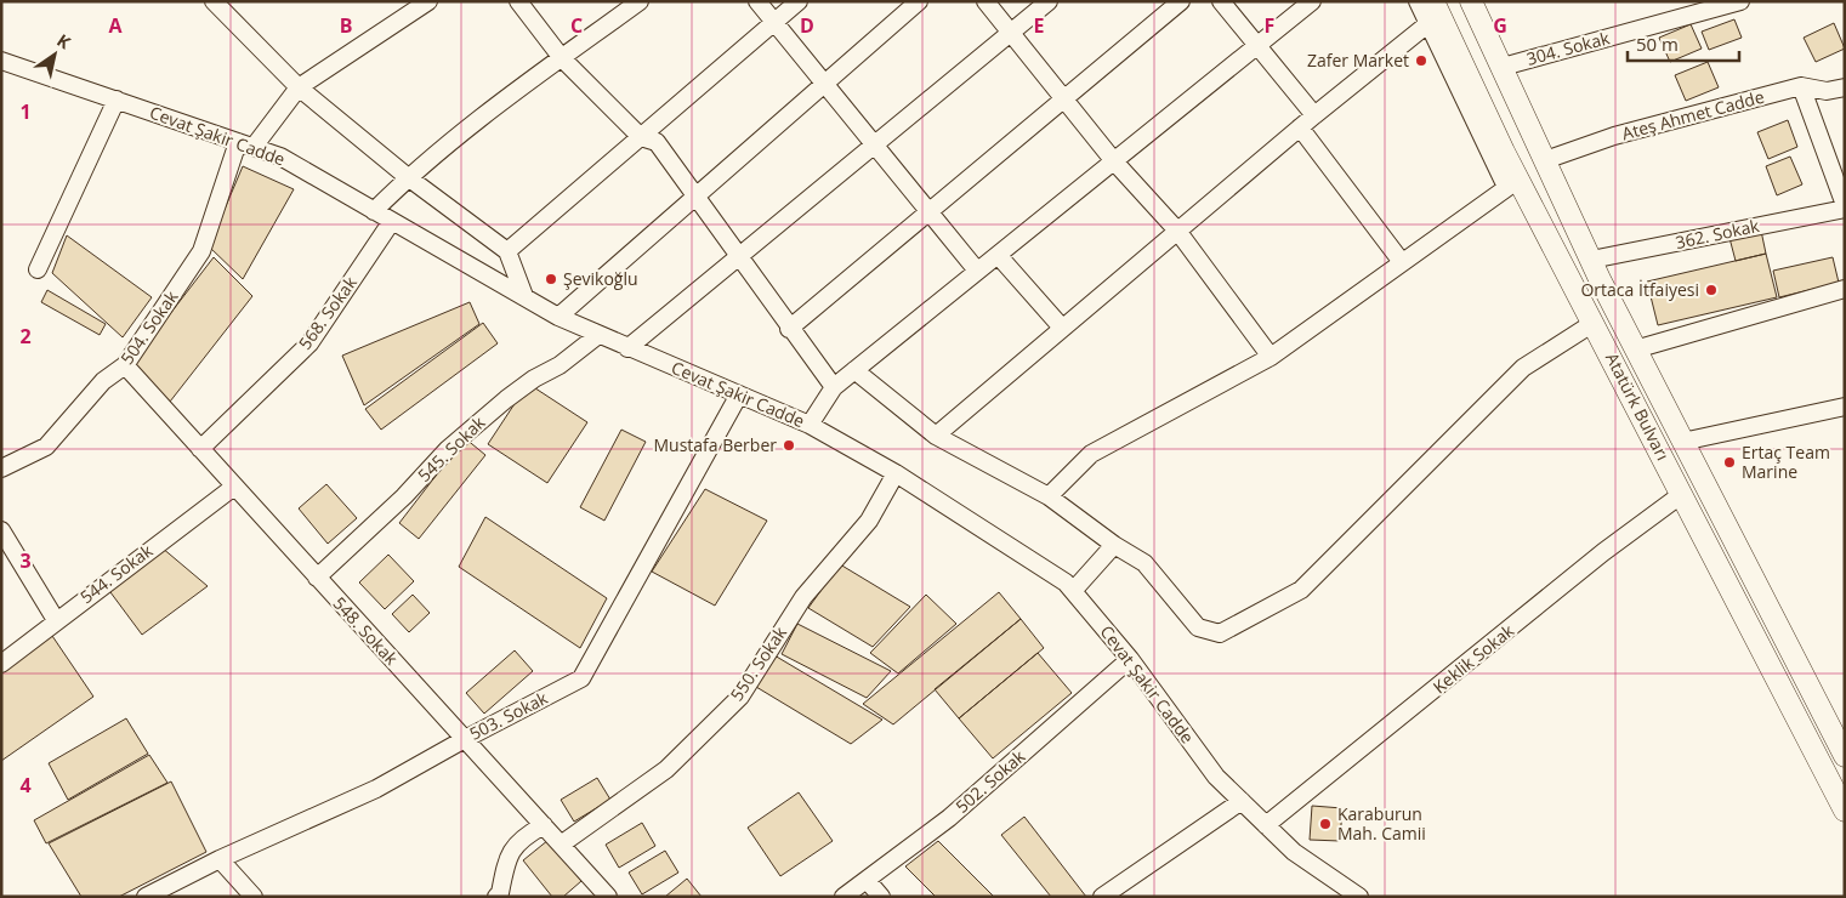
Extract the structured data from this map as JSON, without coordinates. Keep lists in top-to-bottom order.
{
  "streets": {
    "main road": ["Atatürk Bulvarı"],
    "street": [
      "304. Sokak",
      "Ateş Ahmet Cadde",
      "Cevat Şakir Cadde",
      "362. Sokak",
      "568. Sokak",
      "504. Sokak",
      "545. Sokak",
      "544. Sokak",
      "548. Sokak",
      "Keklik Sokak",
      "550. Sokak",
      "503. Sokak",
      "502. Sokak"
    ]
  },
  "crossings": [
    ["304. Sokak", "Atatürk Bulvarı"],
    ["Ateş Ahmet Cadde", "Atatürk Bulvarı"],
    ["Cevat Şakir Cadde", "568. Sokak"],
    ["Cevat Şakir Cadde", "504. Sokak"],
    ["Cevat Şakir Cadde", "545. Sokak"],
    ["Cevat Şakir Cadde", "Keklik Sokak"],
    ["Cevat Şakir Cadde", "550. Sokak"],
    ["Cevat Şakir Cadde", "503. Sokak"],
    ["Cevat Şakir Cadde", "502. Sokak"],
    ["362. Sokak", "Atatürk Bulvarı"],
    ["568. Sokak", "548. Sokak"],
    ["504. Sokak", "548. Sokak"],
    ["Atatürk Bulvarı", "Keklik Sokak"],
    ["545. Sokak", "548. Sokak"],
    ["544. Sokak", "548. Sokak"],
    ["548. Sokak", "550. Sokak"],
    ["548. Sokak", "503. Sokak"]
  ],
  "places": [
    "Zafer Market",
    "Şevikoğlu",
    "Ortaca İtfaiyesi",
    "Mustafa Berber",
    "Ertaç Team Marine",
    "Karaburun Mah. Camii"
  ],
  "scale_bar": "50 m",
  "north": "top right",
  "grid": {
    "columns": [
      "A",
      "B",
      "C",
      "D",
      "E",
      "F",
      "G"
    ],
    "rows": [
      "1",
      "2",
      "3",
      "4"
    ]
  }
}
